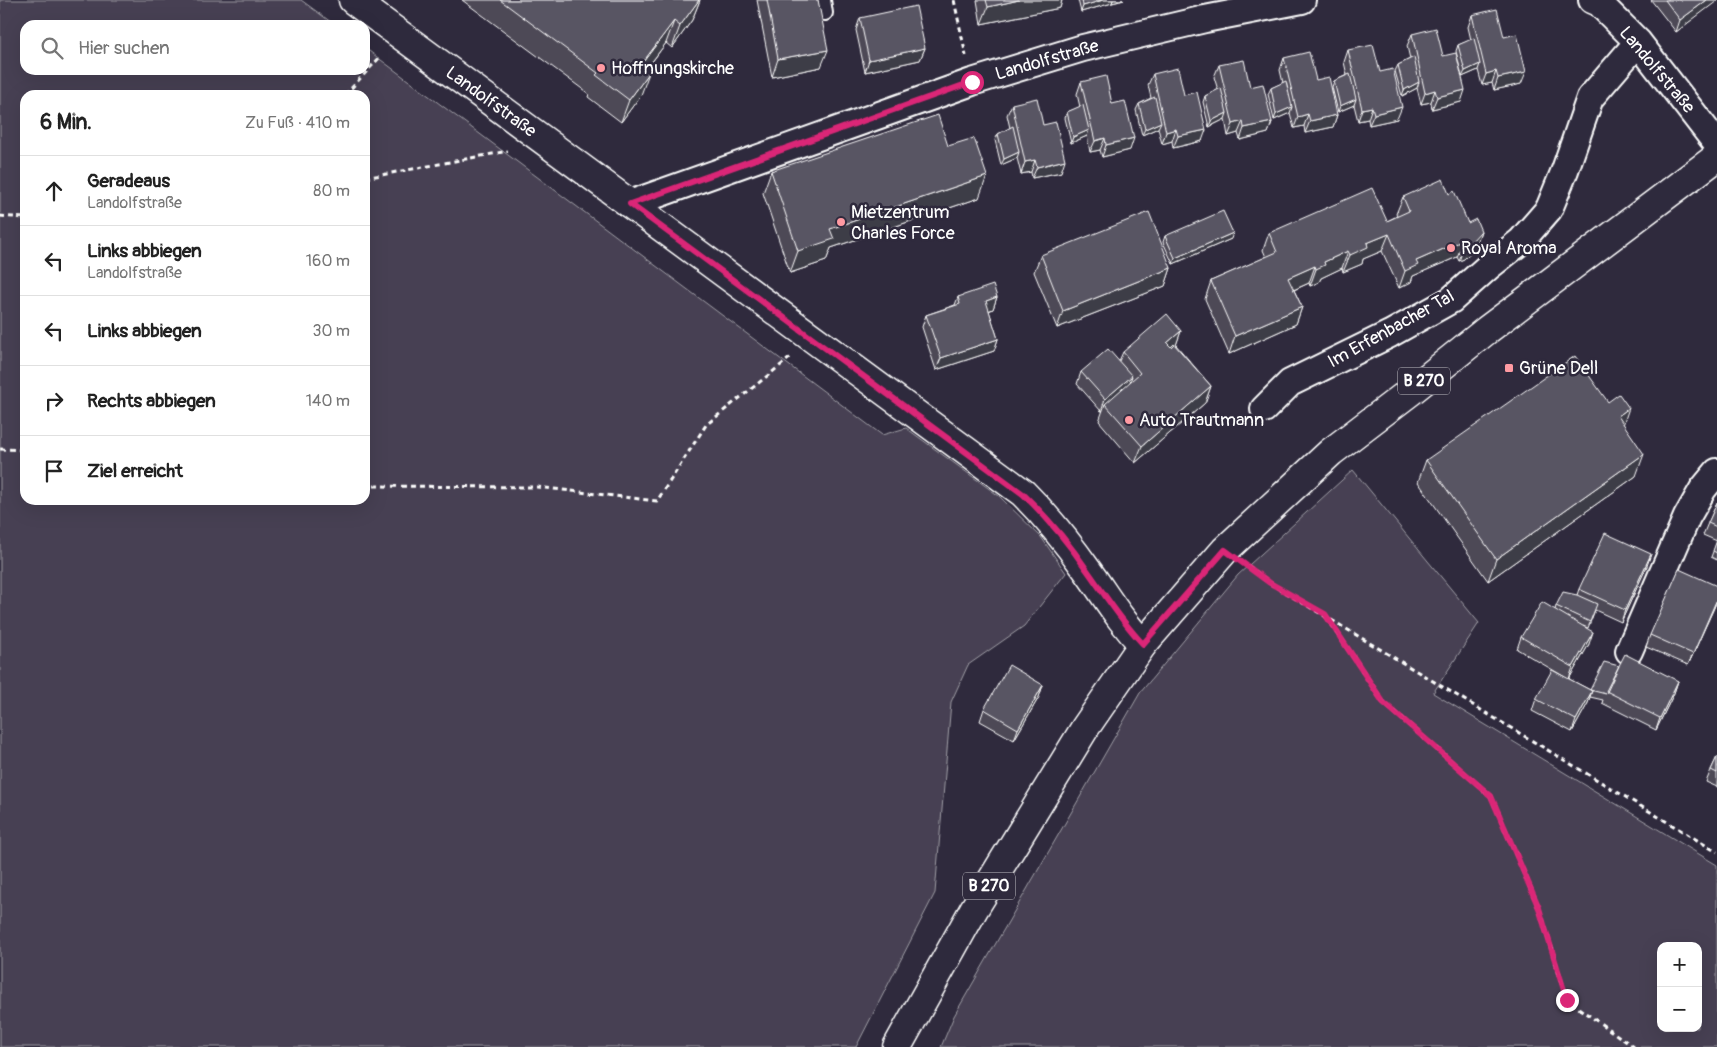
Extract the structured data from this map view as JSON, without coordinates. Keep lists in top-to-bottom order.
{
  "streets": {
    "main road": ["Landolfstraße", "B 270"],
    "street": ["Im Erfenbacher Tal"]
  },
  "crossings": [
    ["Landolfstraße", "Im Erfenbacher Tal"],
    ["Landolfstraße", "B 270"]
  ],
  "places": {
    "other": [
      "Hoffnungskirche",
      "Mietzentrum Charles Force",
      "Royal Aroma",
      "Auto Trautmann"
    ],
    "transit": ["Grüne Dell"]
  },
  "page": {
    "search": "Hier suchen",
    "heading": ["6 Min.", "Zu Fuß · 410 m"],
    "list": [
      ["Geradeaus", "Landolfstraße", "80 m"],
      ["Links abbiegen", "Landolfstraße", "160 m"],
      ["Links abbiegen", "30 m"],
      ["Rechts abbiegen", "140 m"],
      "Ziel erreicht"
    ],
    "map_buttons": ["+", "−"]
  }
}
